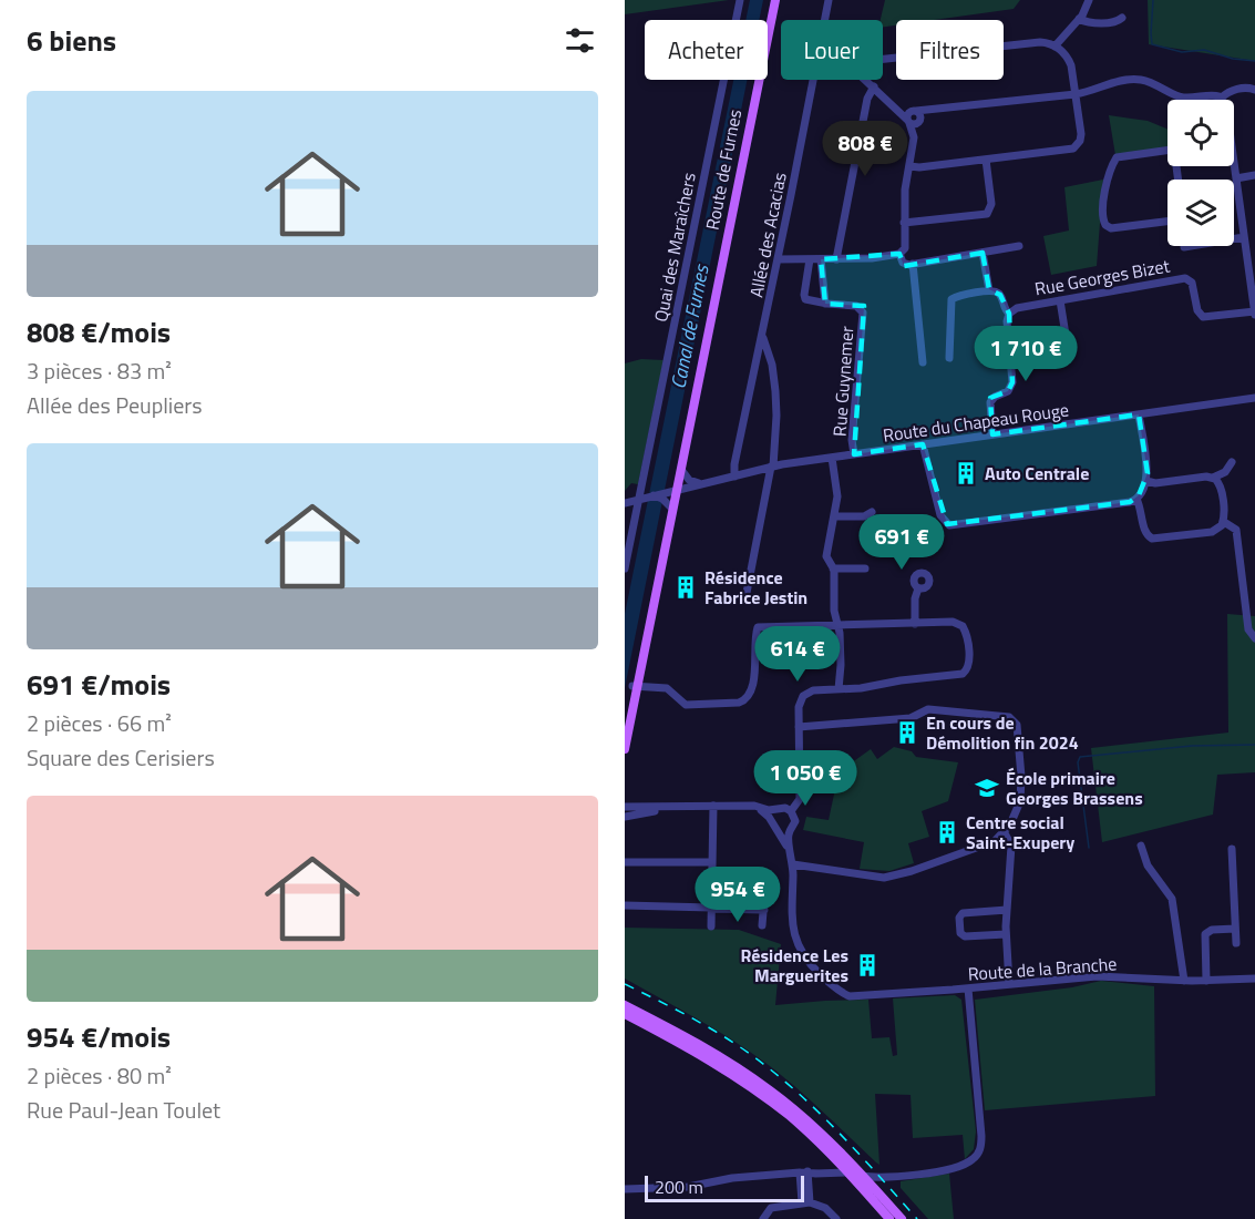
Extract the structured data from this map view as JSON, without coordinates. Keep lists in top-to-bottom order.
{
  "streets": {
    "main road": ["Route de Furnes"],
    "street": [
      "Allée des Acacias",
      "Quai des Maraîchers",
      "Rue Georges Bizet",
      "Rue Guynemer",
      "Route du Chapeau Rouge",
      "Route de la Branche"
    ]
  },
  "crossings": [
    ["Route de Furnes", "Route du Chapeau Rouge"],
    ["Allée des Acacias", "Route du Chapeau Rouge"],
    ["Quai des Maraîchers", "Route du Chapeau Rouge"],
    ["Rue Guynemer", "Route du Chapeau Rouge"]
  ],
  "water": ["Canal de Furnes"],
  "places": {
    "building": [
      "Auto Centrale",
      "Résidence Fabrice Jestin",
      "En cours de Démolition fin 2024",
      "Centre social Saint-Exupery",
      "Résidence Les Marguerites"
    ],
    "school or university": ["École primaire Georges Brassens"]
  },
  "scale_bar": "200 m",
  "page": {
    "heading": "6 biens",
    "chip": ["Acheter", "Louer", "Filtres"],
    "list": [
      {
        "name": "808 €/mois",
        "note": "3 pièces · 83 m² · Allée des Peupliers"
      },
      {
        "name": "691 €/mois",
        "note": "2 pièces · 66 m² · Square des Cerisiers"
      },
      {
        "name": "954 €/mois",
        "note": "2 pièces · 80 m² · Rue Paul-Jean Toulet"
      }
    ],
    "price": [
      "808 €",
      "1 710 €",
      "691 €",
      "614 €",
      "1 050 €",
      "954 €"
    ],
    "scale": "200 m"
  }
}
